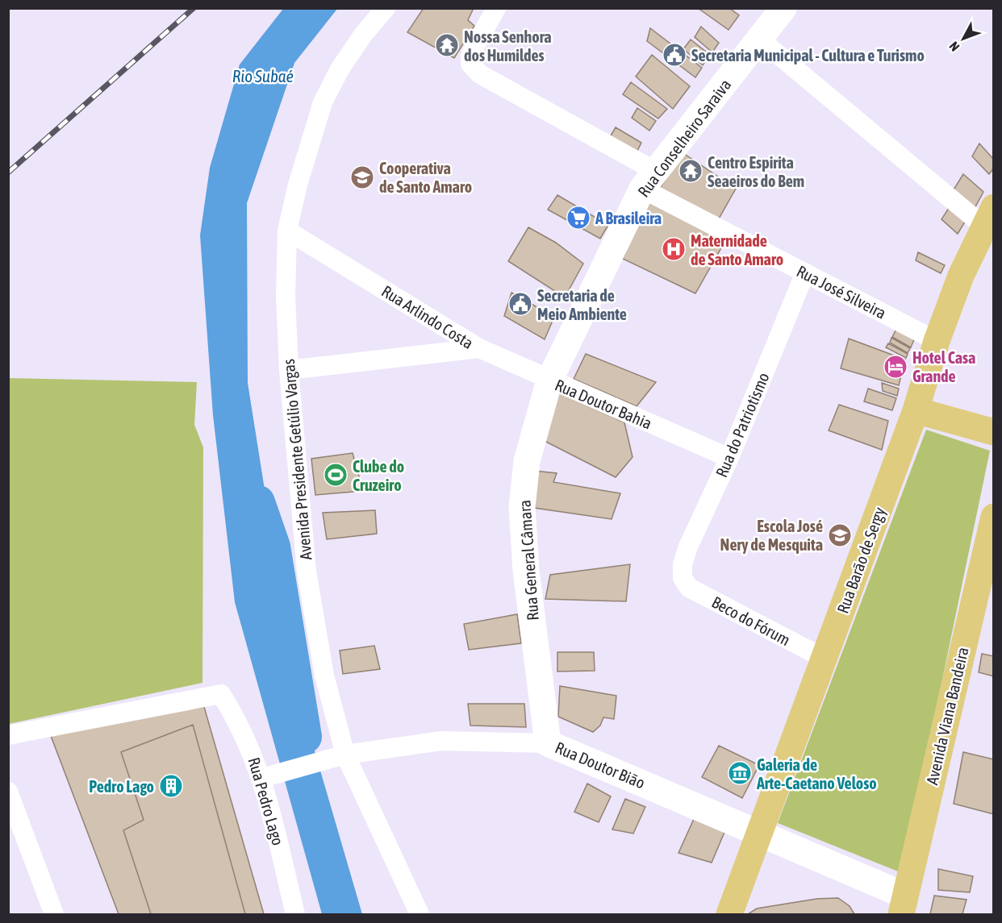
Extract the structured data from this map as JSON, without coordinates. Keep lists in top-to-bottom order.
{
  "streets": {
    "main road": ["Rua Barão de Sergy", "Avenida Viana Bandeira"],
    "street": [
      "Rua Conselheiro Saraiva",
      "Rua José Silveira",
      "Rua Arlindo Costa",
      "Rua Doutor Bahia",
      "Rua do Patriotismo",
      "Avenida Presidente Getúlio Vargas",
      "Rua General Câmara",
      "Beco do Fórum",
      "Rua Doutor Bião",
      "Rua Pedro Lago"
    ]
  },
  "crossings": [
    ["Rua Conselheiro Saraiva", "Rua José Silveira"],
    ["Rua Conselheiro Saraiva", "Rua Doutor Bahia"],
    ["Rua Conselheiro Saraiva", "Rua General Câmara"],
    ["Rua José Silveira", "Rua do Patriotismo"],
    ["Rua José Silveira", "Rua Barão de Sergy"],
    ["Rua Arlindo Costa", "Rua Doutor Bahia"],
    ["Rua Arlindo Costa", "Avenida Presidente Getúlio Vargas"],
    ["Rua Doutor Bahia", "Rua do Patriotismo"],
    ["Rua Doutor Bahia", "Rua General Câmara"],
    ["Rua do Patriotismo", "Beco do Fórum"],
    ["Avenida Presidente Getúlio Vargas", "Rua Doutor Bião"],
    ["Rua General Câmara", "Rua Doutor Bião"],
    ["Rua Barão de Sergy", "Beco do Fórum"],
    ["Rua Barão de Sergy", "Rua Doutor Bião"],
    ["Avenida Viana Bandeira", "Rua Doutor Bião"],
    ["Rua Doutor Bião", "Rua Pedro Lago"]
  ],
  "water": ["Rio Subaé"],
  "places": {
    "temple": ["Nossa Senhora dos Humildes", "Centro Espirita Seaeiros do Bem"],
    "public building": ["Secretaria Municipal - Cultura e Turismo", "Secretaria de Meio Ambiente"],
    "school or university": ["Cooperativa de Santo Amaro", "Escola José Nery de Mesquita"],
    "supermarket": ["A Brasileira"],
    "hospital": ["Maternidade de Santo Amaro"],
    "hotel": ["Hotel Casa Grande"],
    "sports": ["Clube do Cruzeiro"],
    "museum": ["Galeria de Arte-Caetano Veloso"],
    "building": ["Pedro Lago"]
  },
  "north": "bottom left"
}
